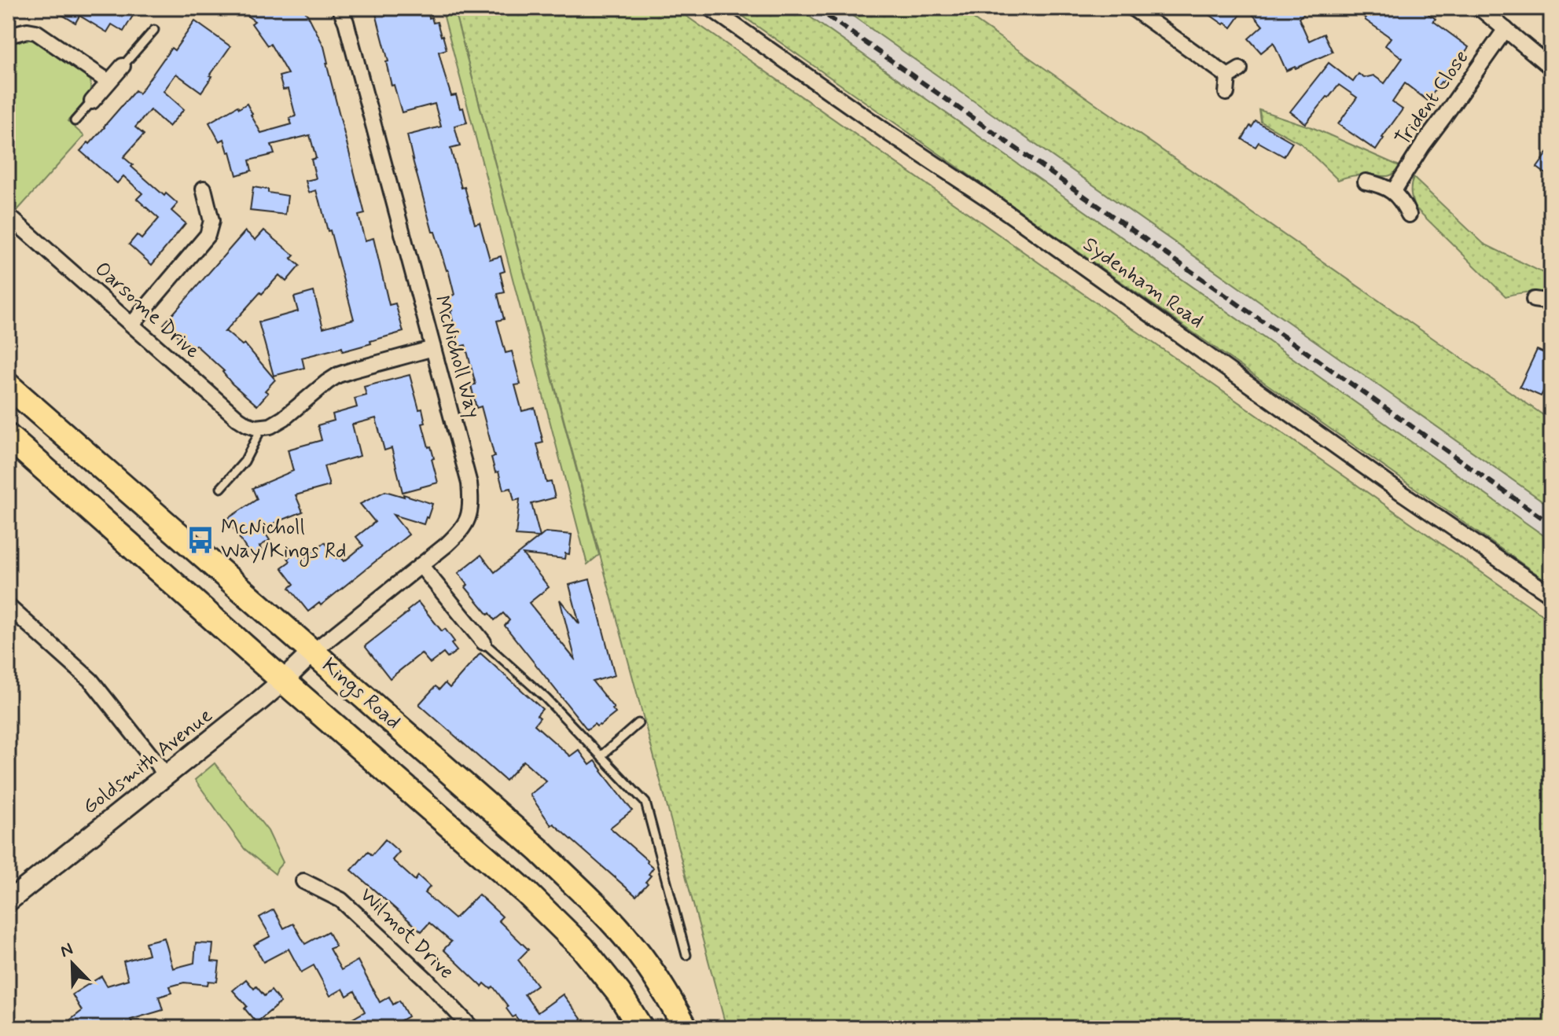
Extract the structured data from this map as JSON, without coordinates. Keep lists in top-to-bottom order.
{
  "streets": {
    "main road": ["Kings Road"],
    "street": [
      "Trident Close",
      "Sydenham Road",
      "Oarsome Drive",
      "McNicholl Way",
      "Goldsmith Avenue",
      "Wilmot Drive"
    ]
  },
  "crossings": [
    ["McNicholl Way", "Kings Road"],
    ["McNicholl Way", "Goldsmith Avenue"],
    ["Kings Road", "Goldsmith Avenue"]
  ],
  "places": {
    "bus stop": ["McNicholl Way/Kings Rd"]
  },
  "north": "top left"
}
